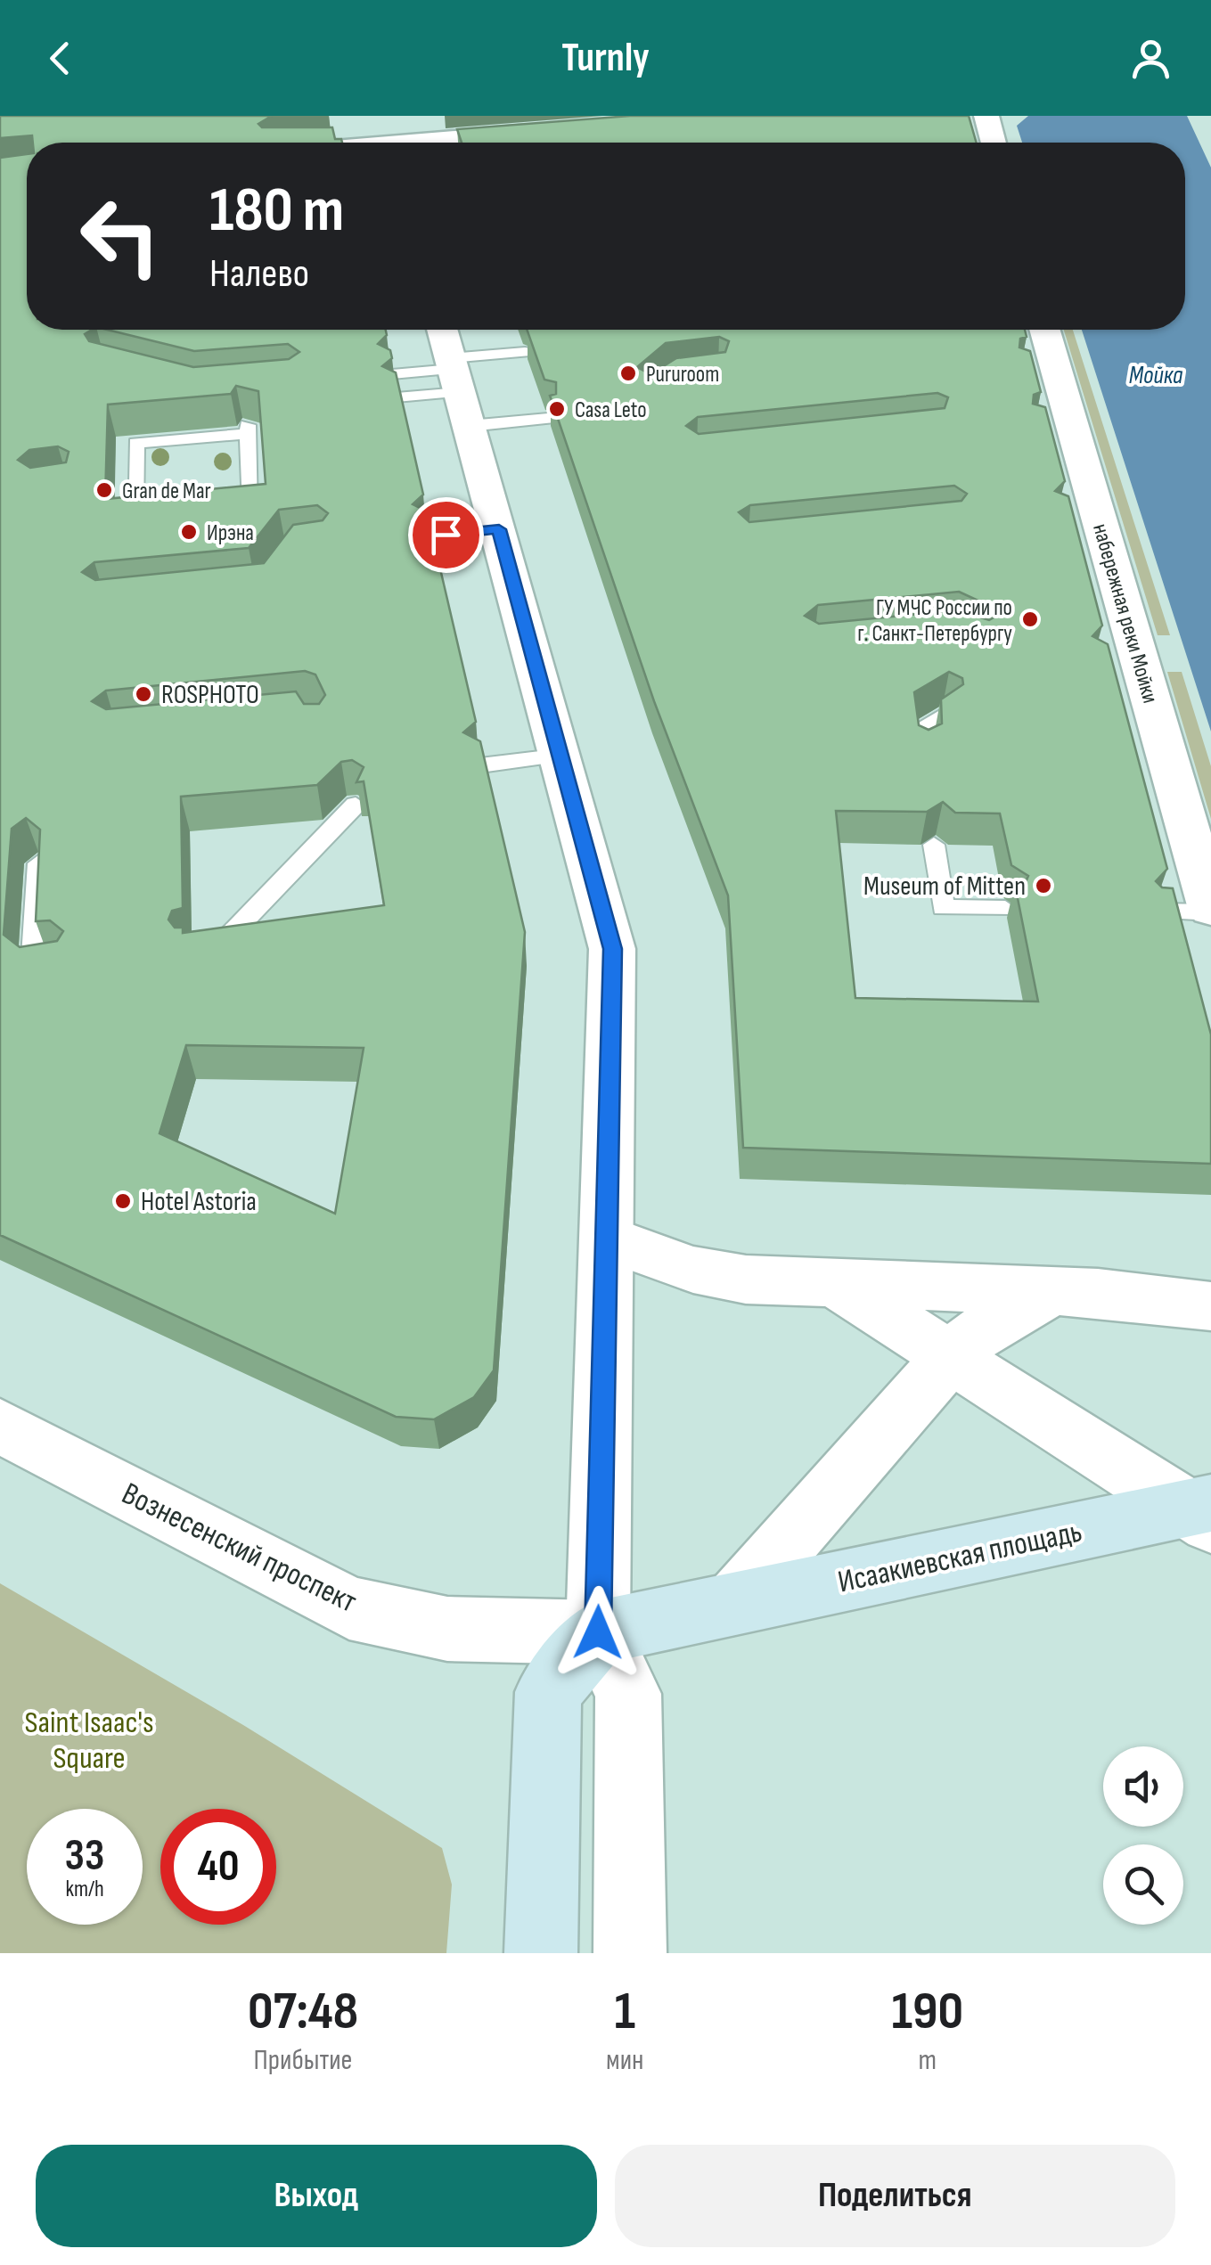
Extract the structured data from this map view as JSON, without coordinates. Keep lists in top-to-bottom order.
{
  "streets": {
    "main road": ["Исаакиевская площадь"],
    "street": ["набережная реки Мойки", "Вознесенский проспект"]
  },
  "crossings": [
    ["Вознесенский проспект", "Исаакиевская площадь"]
  ],
  "water": ["Мойка"],
  "parks": ["Saint Isaac's Square"],
  "places": [
    "Pururoom",
    "Casa Leto",
    "Gran de Mar",
    "Ирэна",
    "ГУ МЧС России по г. Санкт-Петербургу",
    "ROSPHOTO",
    "Museum of Mitten",
    "Hotel Astoria"
  ],
  "page": {
    "header": "Turnly",
    "turn": ["180 m", "Налево"],
    "speed": "33 km/h",
    "limit": "40",
    "eta": [
      "07:48",
      "Прибытие",
      "1",
      "мин",
      "190",
      "m"
    ],
    "buttons": ["Выход", "Поделиться"]
  }
}
